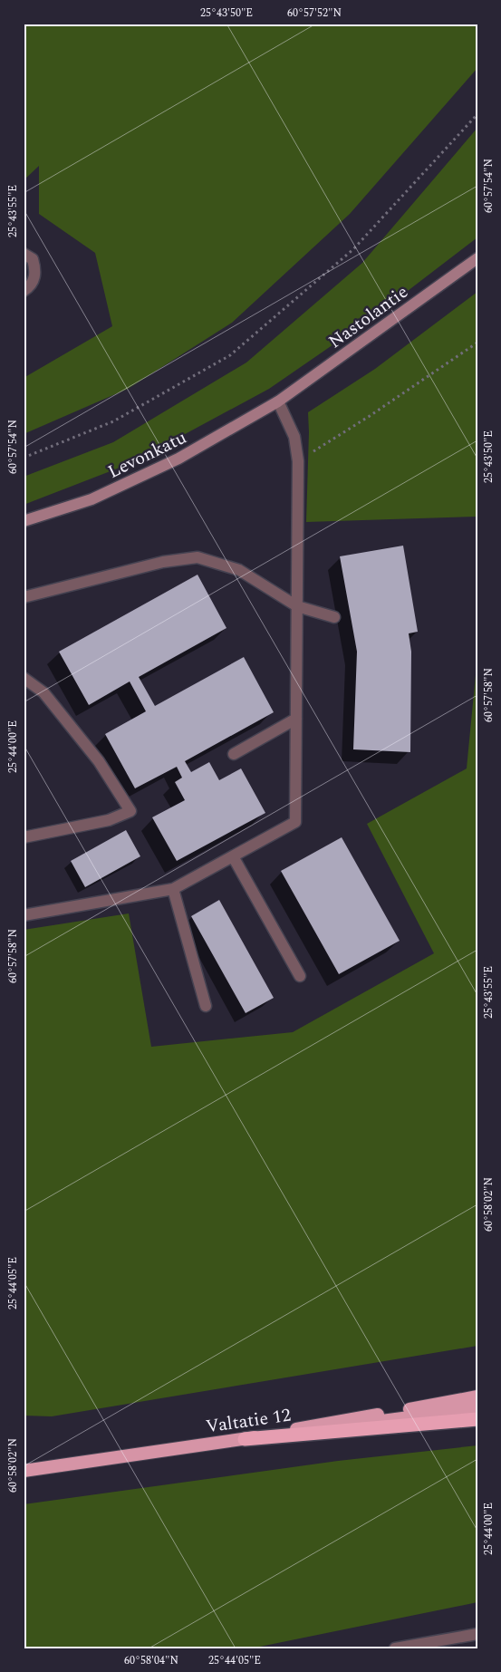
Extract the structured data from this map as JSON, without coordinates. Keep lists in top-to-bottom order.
{
  "streets": {
    "highway": ["Valtatie 12"],
    "main road": ["Nastolantie", "Levonkatu"]
  },
  "crossings": [
    ["Nastolantie", "Levonkatu"]
  ],
  "coordinates": [
    "25°43'50\"E",
    "60°57'52\"N",
    "60°57'54\"N",
    "25°43'55\"E",
    "60°57'58\"N",
    "25°44'00\"E",
    "60°58'02\"N",
    "25°44'05\"E",
    "60°58'04\"N"
  ]
}
